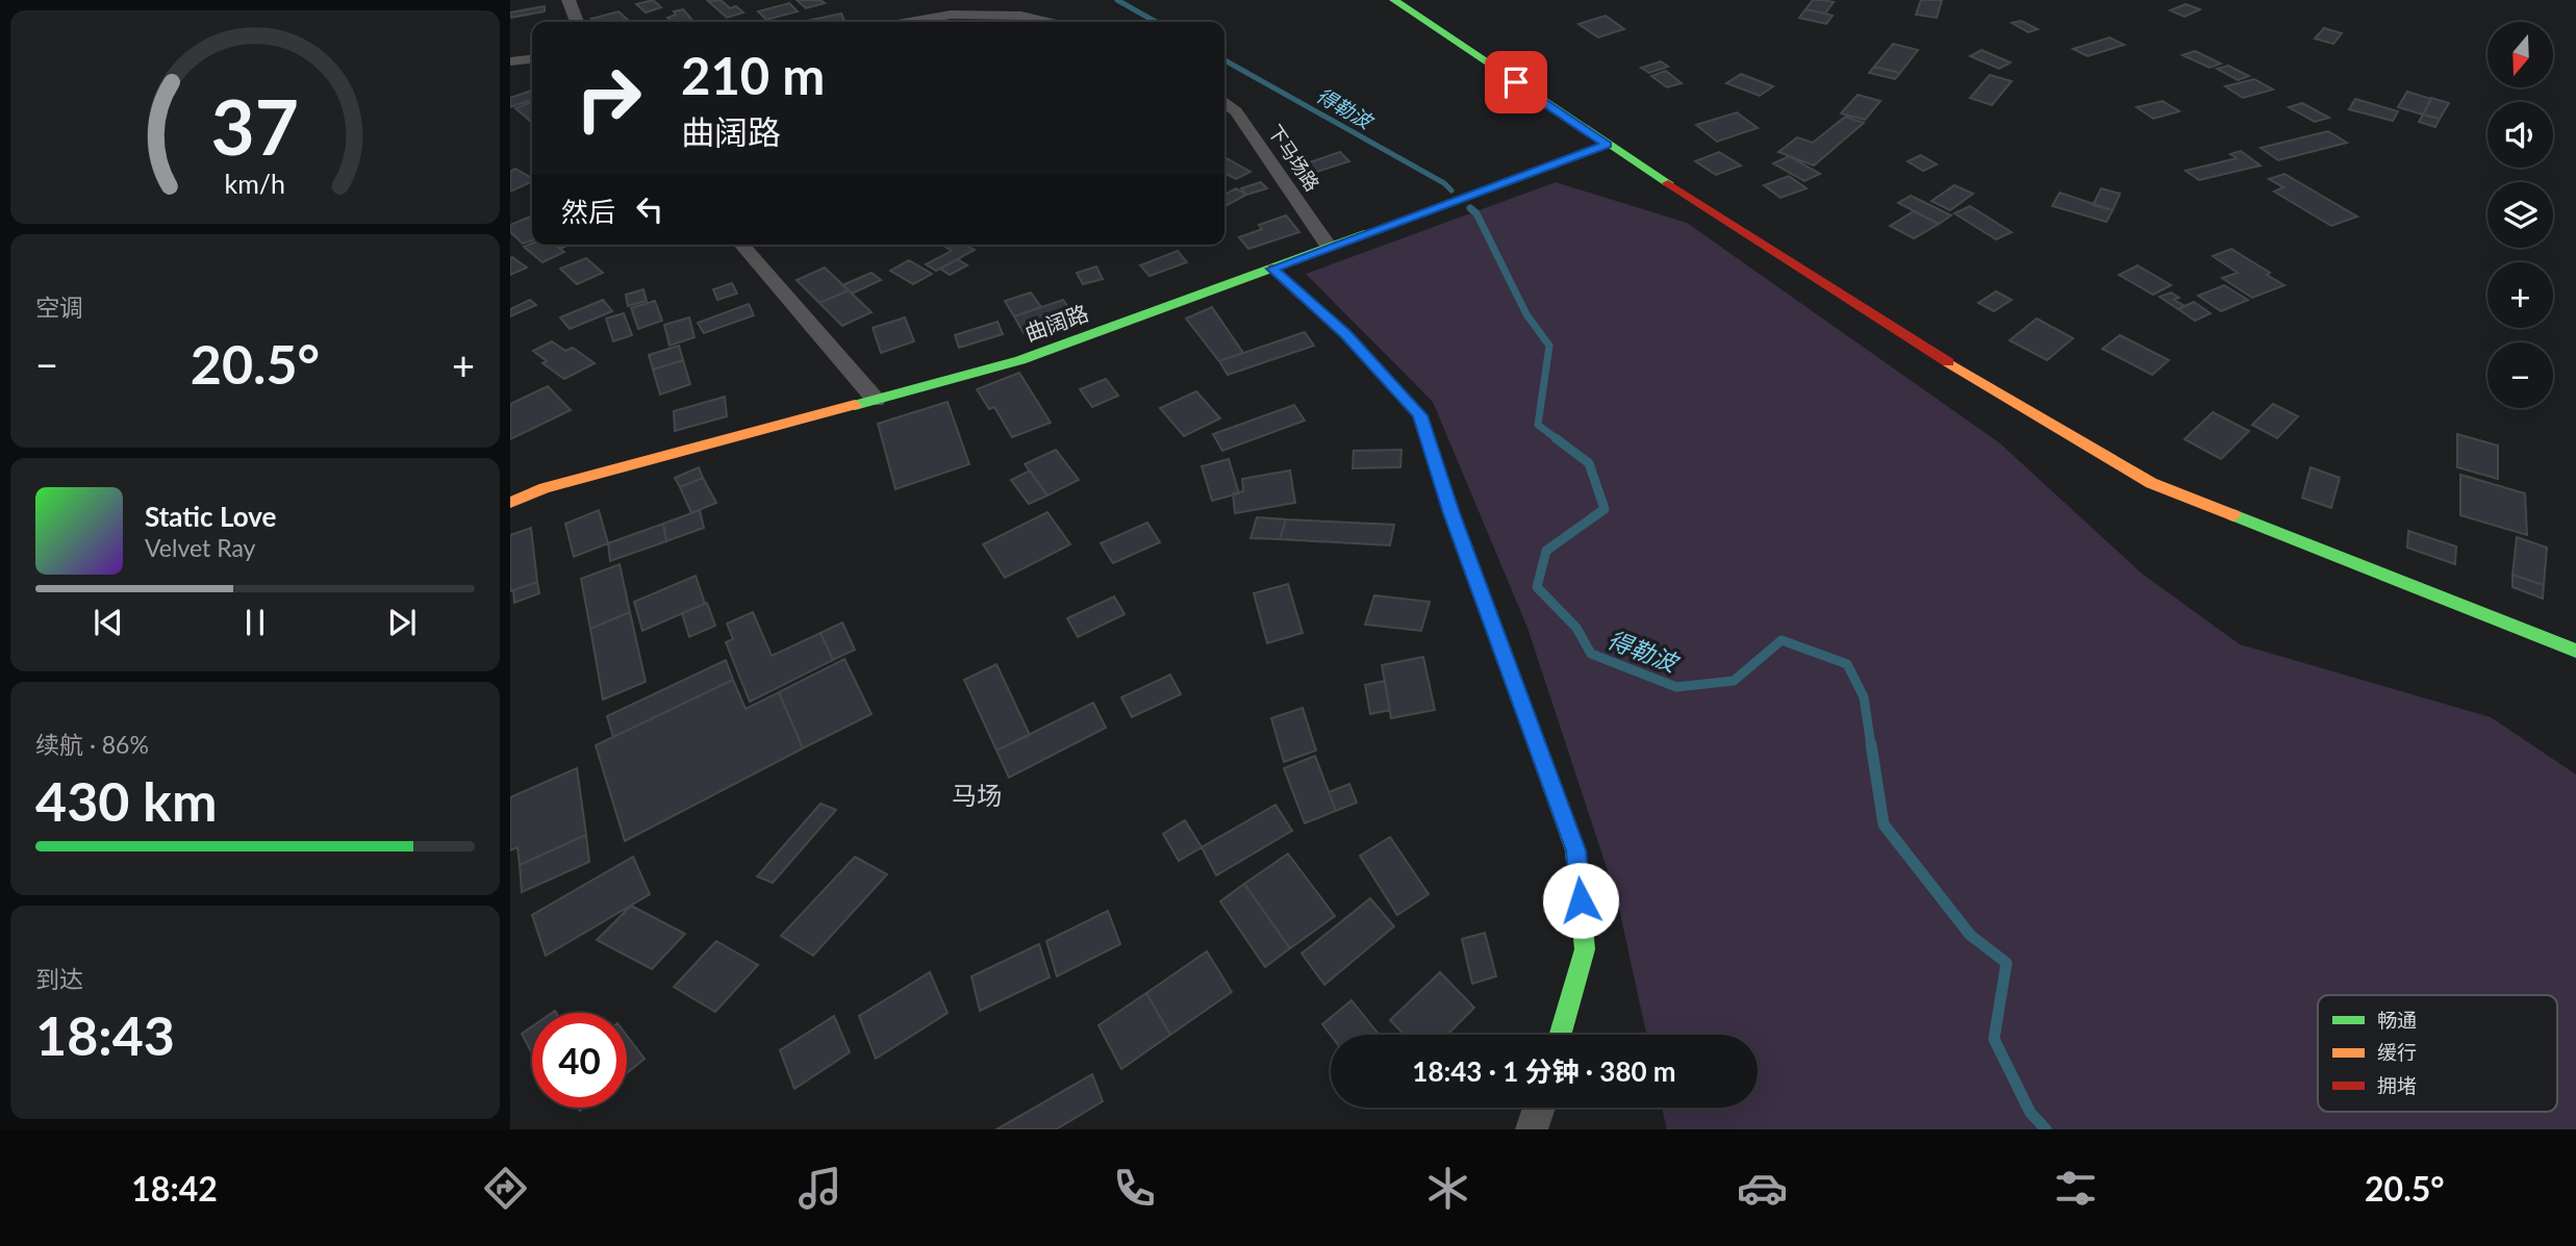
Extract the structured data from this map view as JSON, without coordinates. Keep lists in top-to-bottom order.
{
  "streets": {
    "street": ["下马场路", "曲阔路"]
  },
  "crossings": [
    ["下马场路", "曲阔路"]
  ],
  "districts": ["马场"],
  "water": ["得勒波"],
  "legend": ["畅通", "缓行", "拥堵"],
  "north": "bottom",
  "page": {
    "map_buttons": ["+", "−"],
    "turn": ["210 m", "曲阔路"],
    "then": "然后",
    "tile": [
      "空调",
      ["续航 · 86%", "430 km"],
      ["到达", "18:43"]
    ],
    "heat": ["−", "20.5°", "+"],
    "song": ["Static Love", "Velvet Ray"],
    "limit": "40",
    "trip": "18:43 · 1 分钟 · 380 m",
    "tabs": ["18:42", "20.5°"],
    "gauge": ["37", "km/h"]
  }
}
